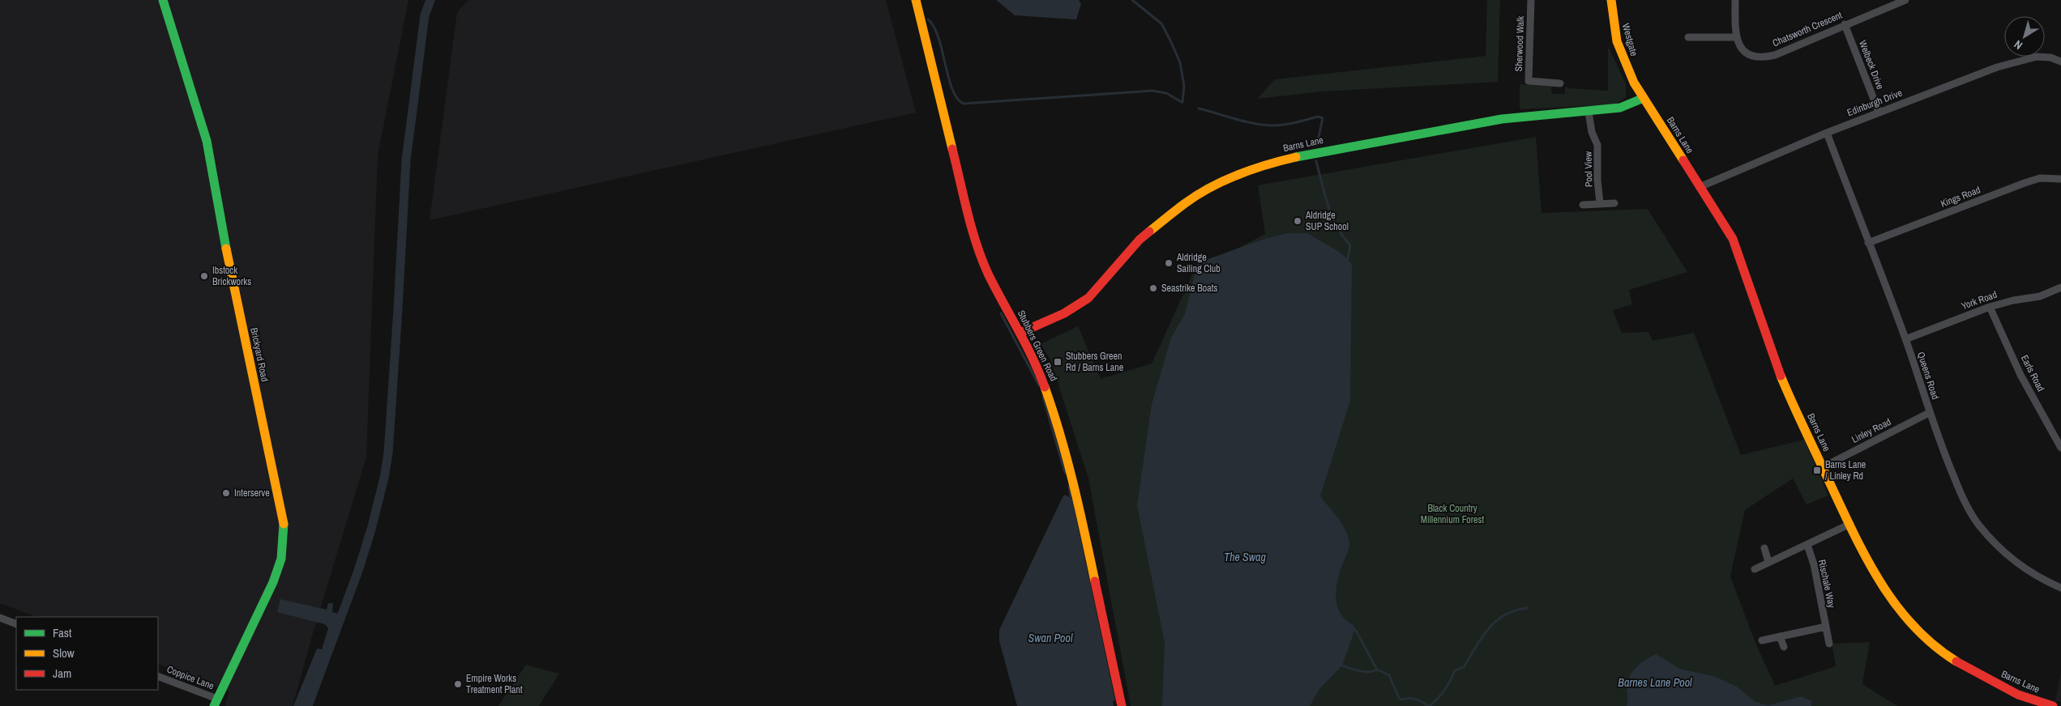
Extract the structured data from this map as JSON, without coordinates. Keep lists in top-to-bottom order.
{
  "streets": {
    "street": [
      "Chatsworth Crescent",
      "Westgate",
      "Sherwood Walk",
      "Welbeck Drive",
      "Edinburgh Drive",
      "Barns Lane",
      "Pool View",
      "Kings Road",
      "York Road",
      "Stubbers Green Road",
      "Brickyard Road",
      "Earls Road",
      "Queens Road",
      "Linley Road",
      "Rischale Way",
      "Coppice Lane"
    ]
  },
  "crossings": [
    ["Chatsworth Crescent", "Welbeck Drive"],
    ["Westgate", "Barns Lane"],
    ["Welbeck Drive", "Edinburgh Drive"],
    ["Edinburgh Drive", "Barns Lane"],
    ["Edinburgh Drive", "Queens Road"],
    ["Barns Lane", "Pool View"],
    ["Barns Lane", "Stubbers Green Road"],
    ["Barns Lane", "Linley Road"],
    ["Kings Road", "Queens Road"],
    ["York Road", "Earls Road"],
    ["York Road", "Queens Road"],
    ["Brickyard Road", "Coppice Lane"],
    ["Queens Road", "Linley Road"]
  ],
  "water": ["The Swag", "Swan Pool", "Barnes Lane Pool"],
  "parks": ["Black Country Millennium Forest"],
  "places": {
    "other": [
      "Aldridge SUP School",
      "Aldridge Sailing Club",
      "Ibstock Brickworks",
      "Seastrike Boats",
      "Interserve",
      "Empire Works Treatment Plant"
    ],
    "transit": ["Stubbers Green Rd / Barns Lane", "Barns Lane / Linley Rd"]
  },
  "legend": ["Fast", "Slow", "Jam"],
  "north": "bottom left"
}
